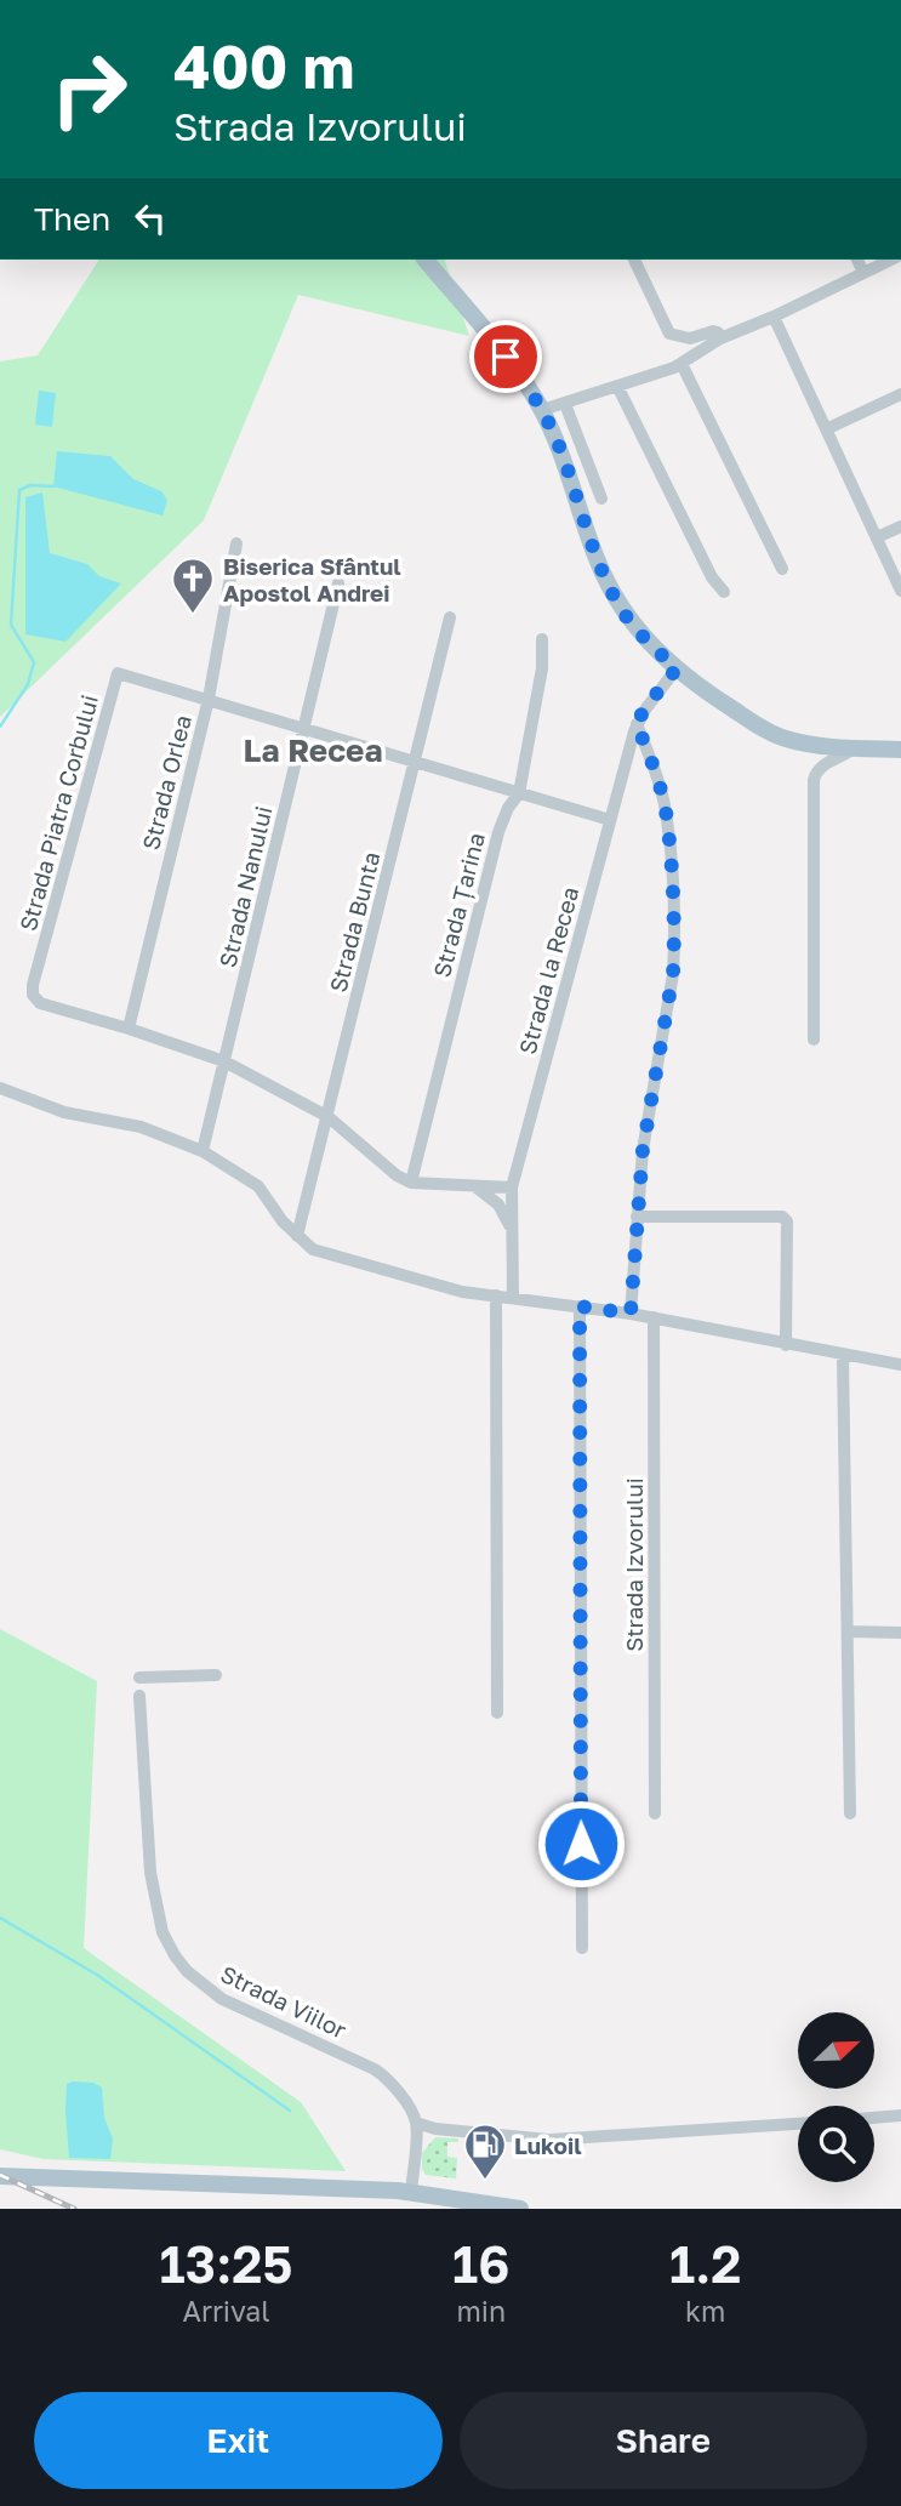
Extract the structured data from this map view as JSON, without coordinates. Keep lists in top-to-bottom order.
{
  "streets": {
    "street": [
      "Strada Orlea",
      "Strada Piatra Corbului",
      "Strada Nanului",
      "Strada Țarina",
      "Strada Bunta",
      "Strada la Recea",
      "Strada Izvorului",
      "Strada Viilor"
    ]
  },
  "crossings": [
    ["Strada Orlea", "Strada Piatra Corbului"],
    ["Strada Piatra Corbului", "Strada Nanului"],
    ["Strada Piatra Corbului", "Strada Țarina"],
    ["Strada Piatra Corbului", "Strada Bunta"]
  ],
  "districts": ["La Recea"],
  "places": {
    "church": ["Biserica Sfântul Apostol Andrei"],
    "fuel station": ["Lukoil"]
  },
  "north": "top right",
  "page": {
    "turn": ["400 m", "Strada Izvorului"],
    "then": "Then",
    "eta": [
      "13:25",
      "Arrival",
      "16",
      "min",
      "1.2",
      "km"
    ],
    "buttons": ["Exit", "Share"]
  }
}
